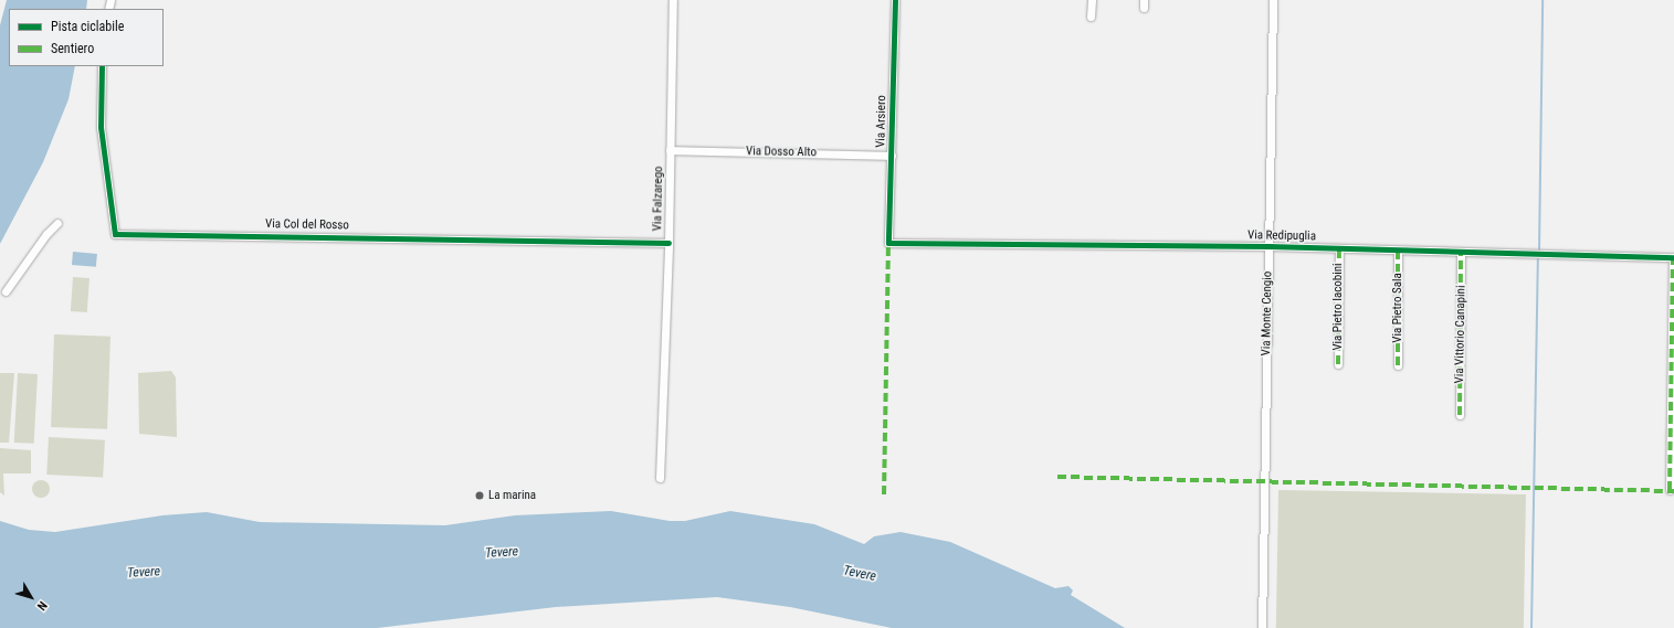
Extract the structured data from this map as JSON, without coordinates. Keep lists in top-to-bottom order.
{
  "streets": {
    "street": [
      "Via Arsiero",
      "Via Dosso Alto",
      "Via Falzarego",
      "Via Col del Rosso",
      "Via Redipuglia",
      "Via Pietro Iacobini",
      "Via Pietro Sala",
      "Via Monte Cengio",
      "Via Vittorio Canapini"
    ]
  },
  "crossings": [
    ["Via Arsiero", "Via Dosso Alto"],
    ["Via Arsiero", "Via Redipuglia"],
    ["Via Dosso Alto", "Via Falzarego"],
    ["Via Falzarego", "Via Col del Rosso"],
    ["Via Redipuglia", "Via Pietro Iacobini"],
    ["Via Redipuglia", "Via Pietro Sala"],
    ["Via Redipuglia", "Via Monte Cengio"],
    ["Via Redipuglia", "Via Vittorio Canapini"]
  ],
  "water": ["Tevere"],
  "places": ["La marina"],
  "legend": ["Pista ciclabile", "Sentiero"],
  "north": "bottom right"
}
